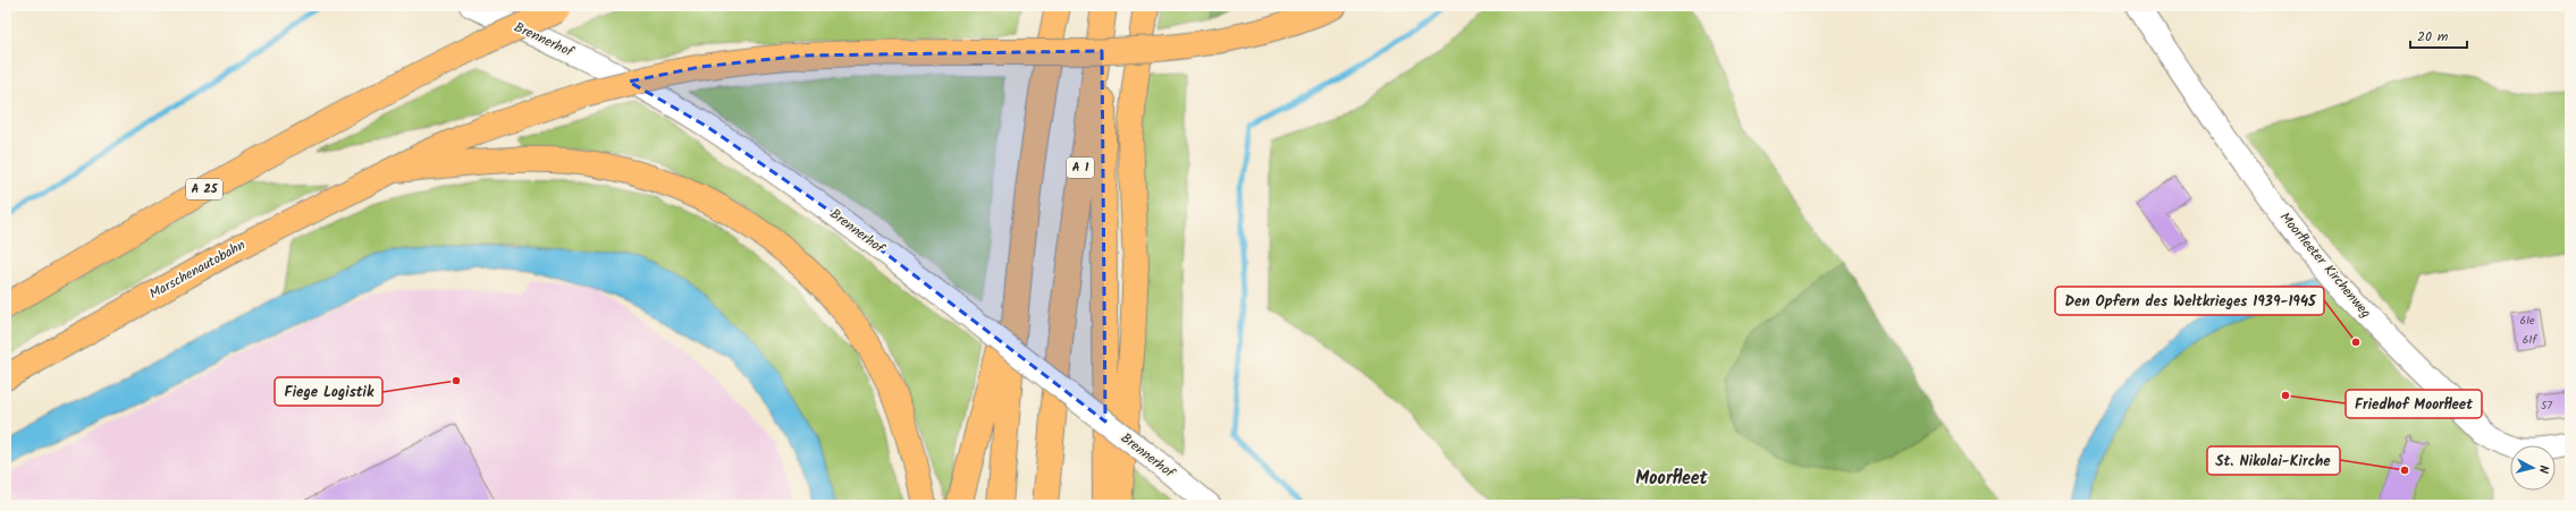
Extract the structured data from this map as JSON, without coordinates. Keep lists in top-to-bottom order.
{
  "streets": {
    "highway": ["A 1", "A 25", "Marschenautobahn"],
    "street": ["Brennerhof", "Moorfleeter Kirchenweg"]
  },
  "districts": ["Moorfleet"],
  "places": [
    "Den Opfern des Weltkrieges 1939-1945",
    "Fiege Logistik",
    "Friedhof Moorfleet",
    "St. Nikolai-Kirche"
  ],
  "house_numbers": ["61e", "61f", "57"],
  "scale_bar": "20 m",
  "north": "right"
}
